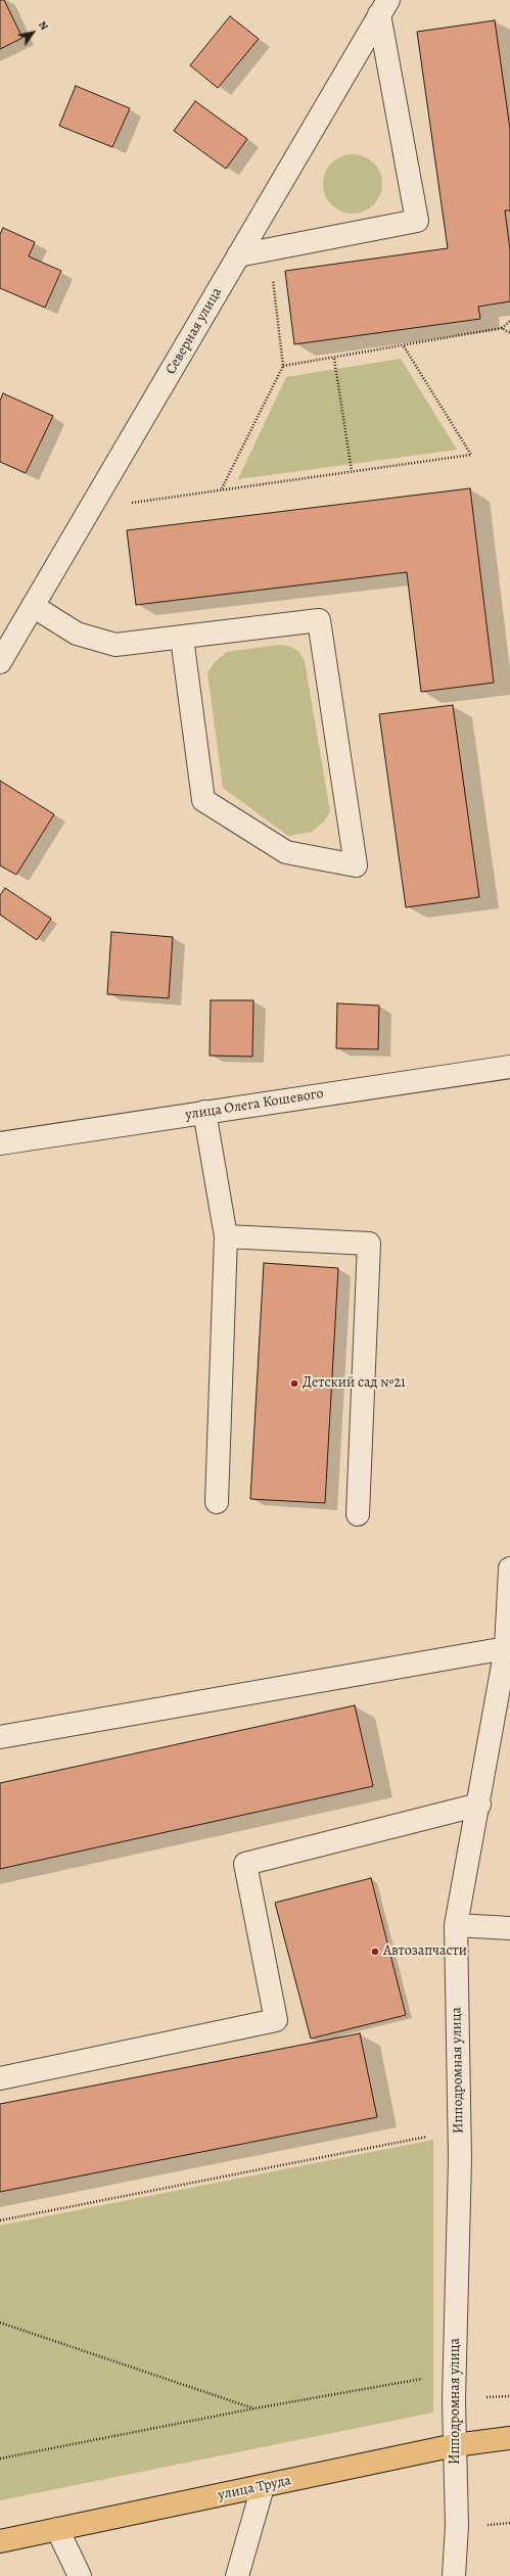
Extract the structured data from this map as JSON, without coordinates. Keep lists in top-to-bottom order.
{
  "streets": {
    "main road": ["улица Труда"],
    "street": ["Северная улица", "улица Олега Кошевого", "Ипподромная улица"]
  },
  "crossings": [
    ["Ипподромная улица", "улица Труда"]
  ],
  "places": ["Детский сад №21", "Автозапчасти"],
  "north": "top right"
}
